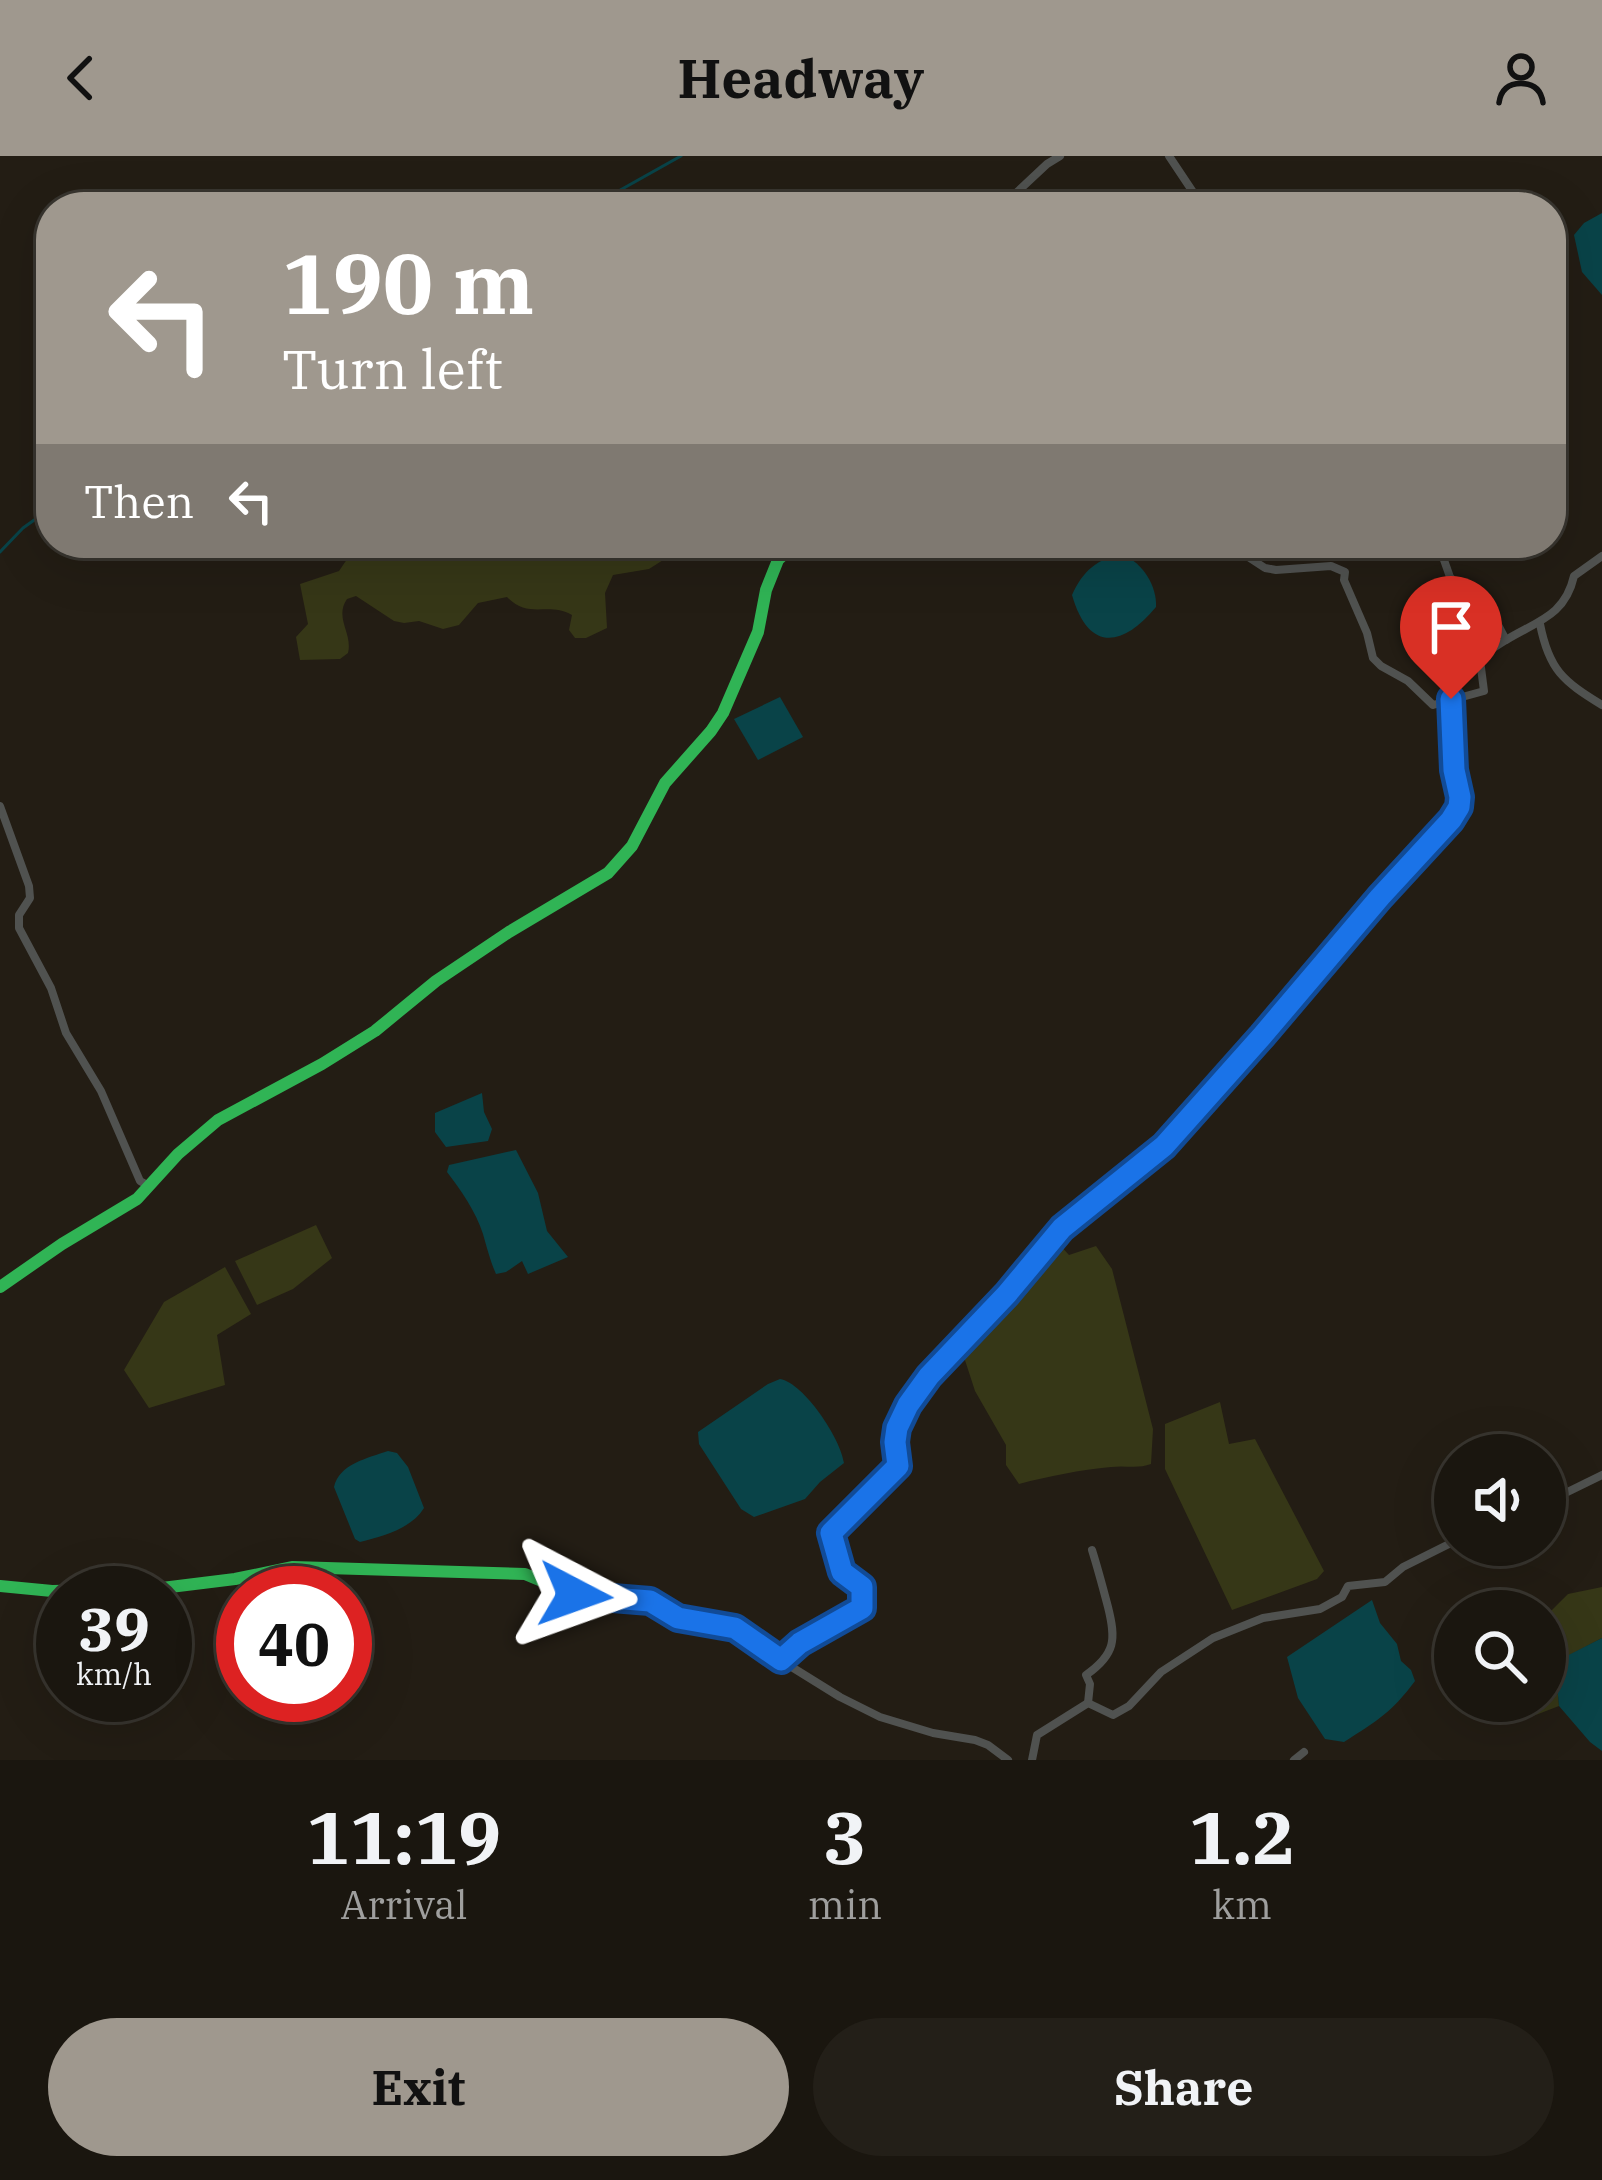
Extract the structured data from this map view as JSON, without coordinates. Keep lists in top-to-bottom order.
{
  "page": {
    "header": "Headway",
    "turn": ["190 m", "Turn left"],
    "then": "Then",
    "speed": "39 km/h",
    "limit": "40",
    "eta": [
      "11:19",
      "Arrival",
      "3",
      "min",
      "1.2",
      "km"
    ],
    "buttons": ["Exit", "Share"]
  }
}
